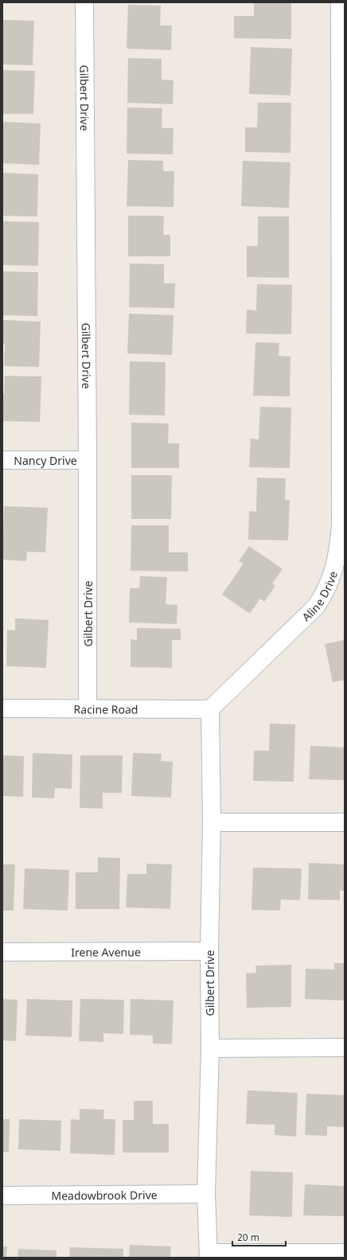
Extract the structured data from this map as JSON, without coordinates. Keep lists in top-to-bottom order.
{
  "streets": {
    "street": [
      "Gilbert Drive",
      "Nancy Drive",
      "Aline Drive",
      "Racine Road",
      "Irene Avenue",
      "Meadowbrook Drive"
    ]
  },
  "crossings": [
    ["Gilbert Drive", "Nancy Drive"],
    ["Gilbert Drive", "Aline Drive"],
    ["Gilbert Drive", "Racine Road"],
    ["Gilbert Drive", "Irene Avenue"],
    ["Gilbert Drive", "Meadowbrook Drive"],
    ["Aline Drive", "Racine Road"]
  ],
  "scale_bar": "20 m"
}
